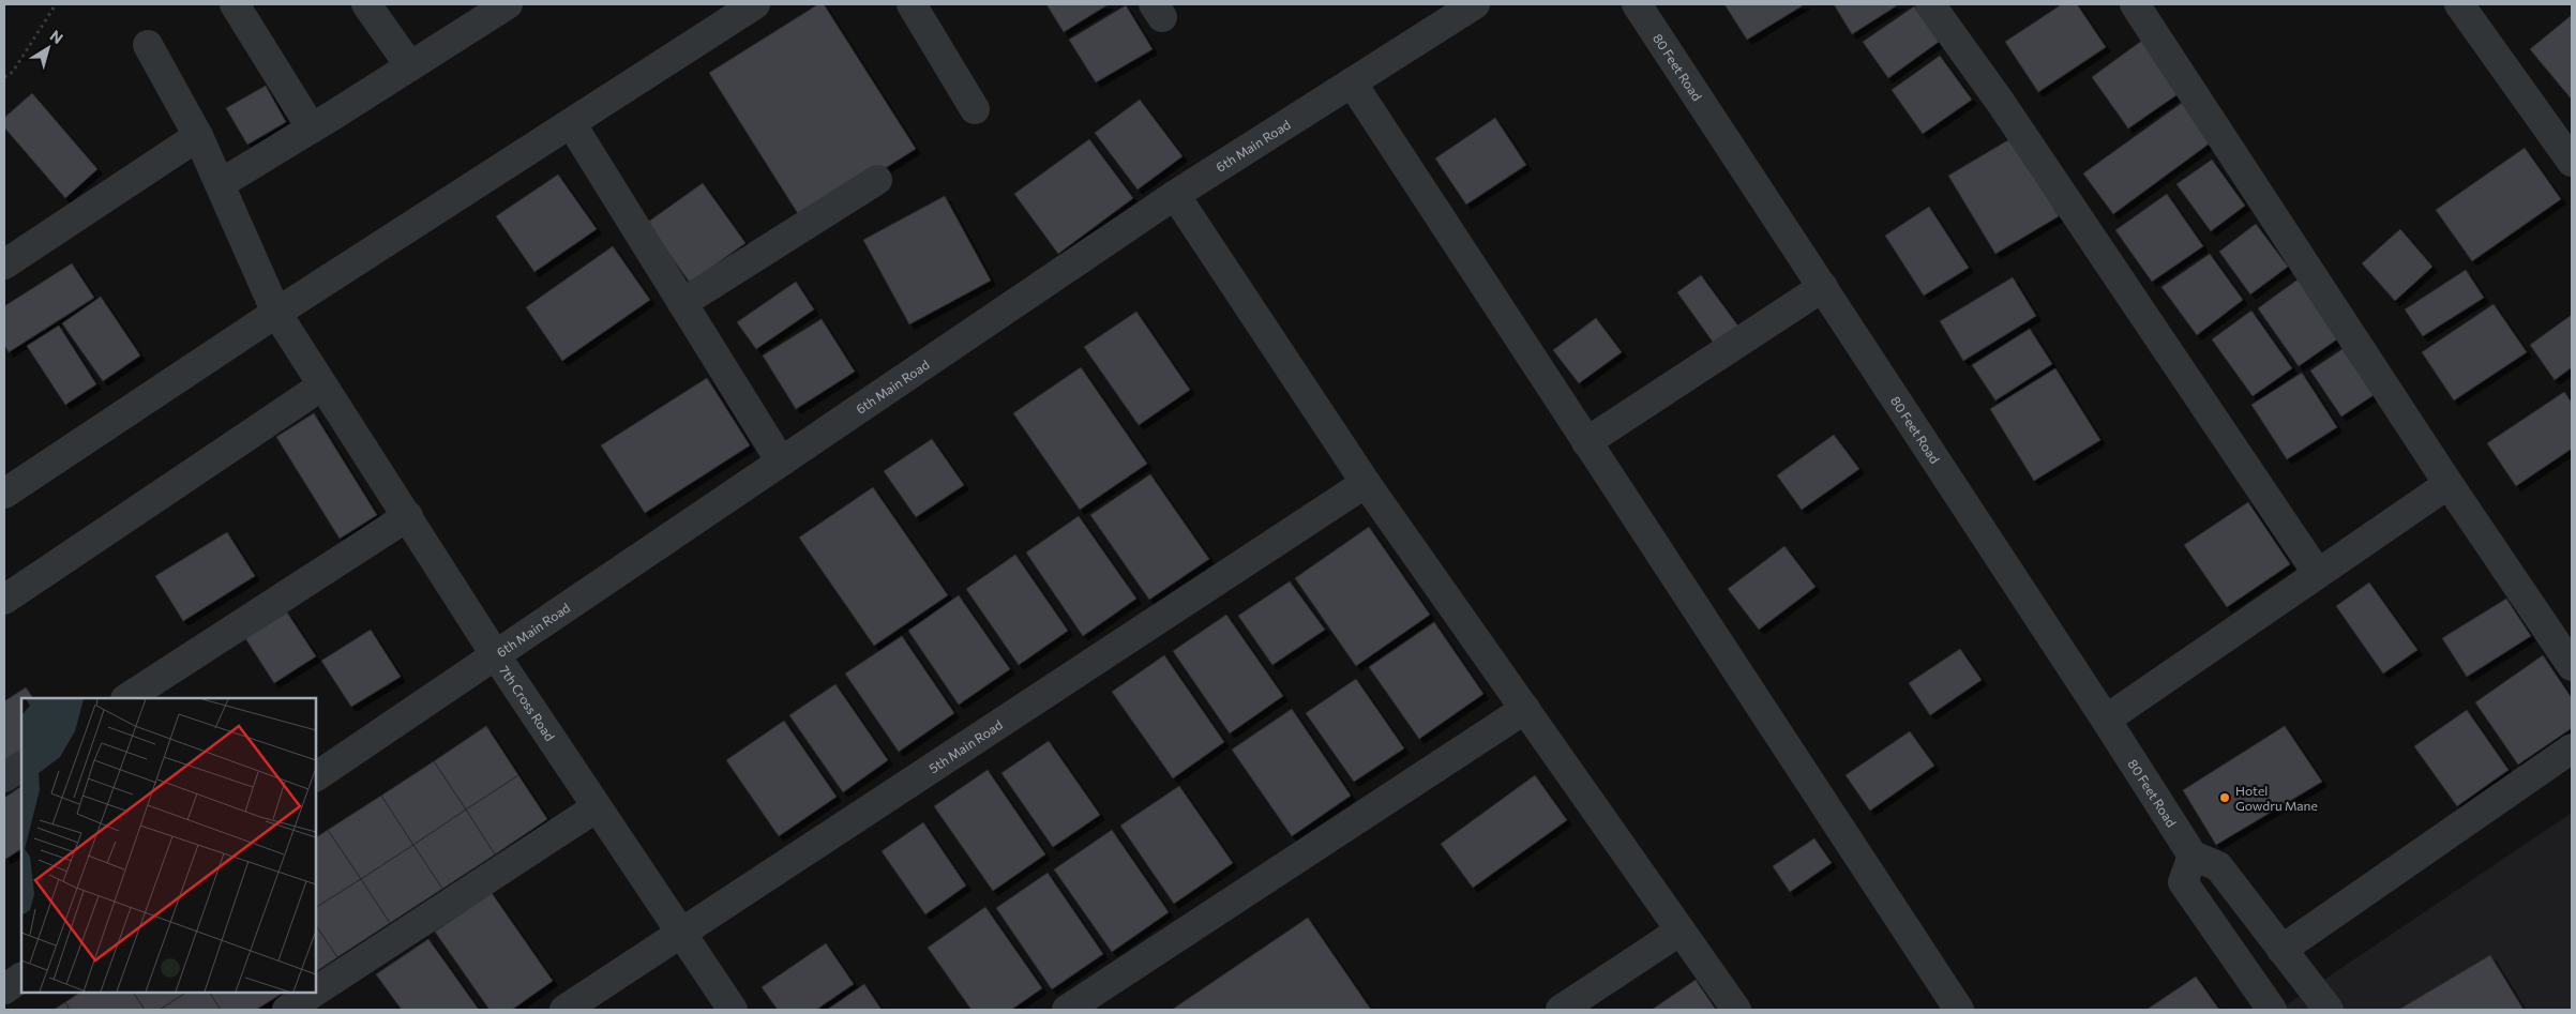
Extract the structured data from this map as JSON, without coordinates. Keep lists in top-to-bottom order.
{
  "streets": {
    "street": [
      "80 Feet Road",
      "6th Main Road",
      "7th Cross Road",
      "5th Main Road"
    ]
  },
  "crossings": [
    ["6th Main Road", "7th Cross Road"],
    ["7th Cross Road", "5th Main Road"]
  ],
  "places": ["Hotel Gowdru Mane"],
  "north": "top right"
}
